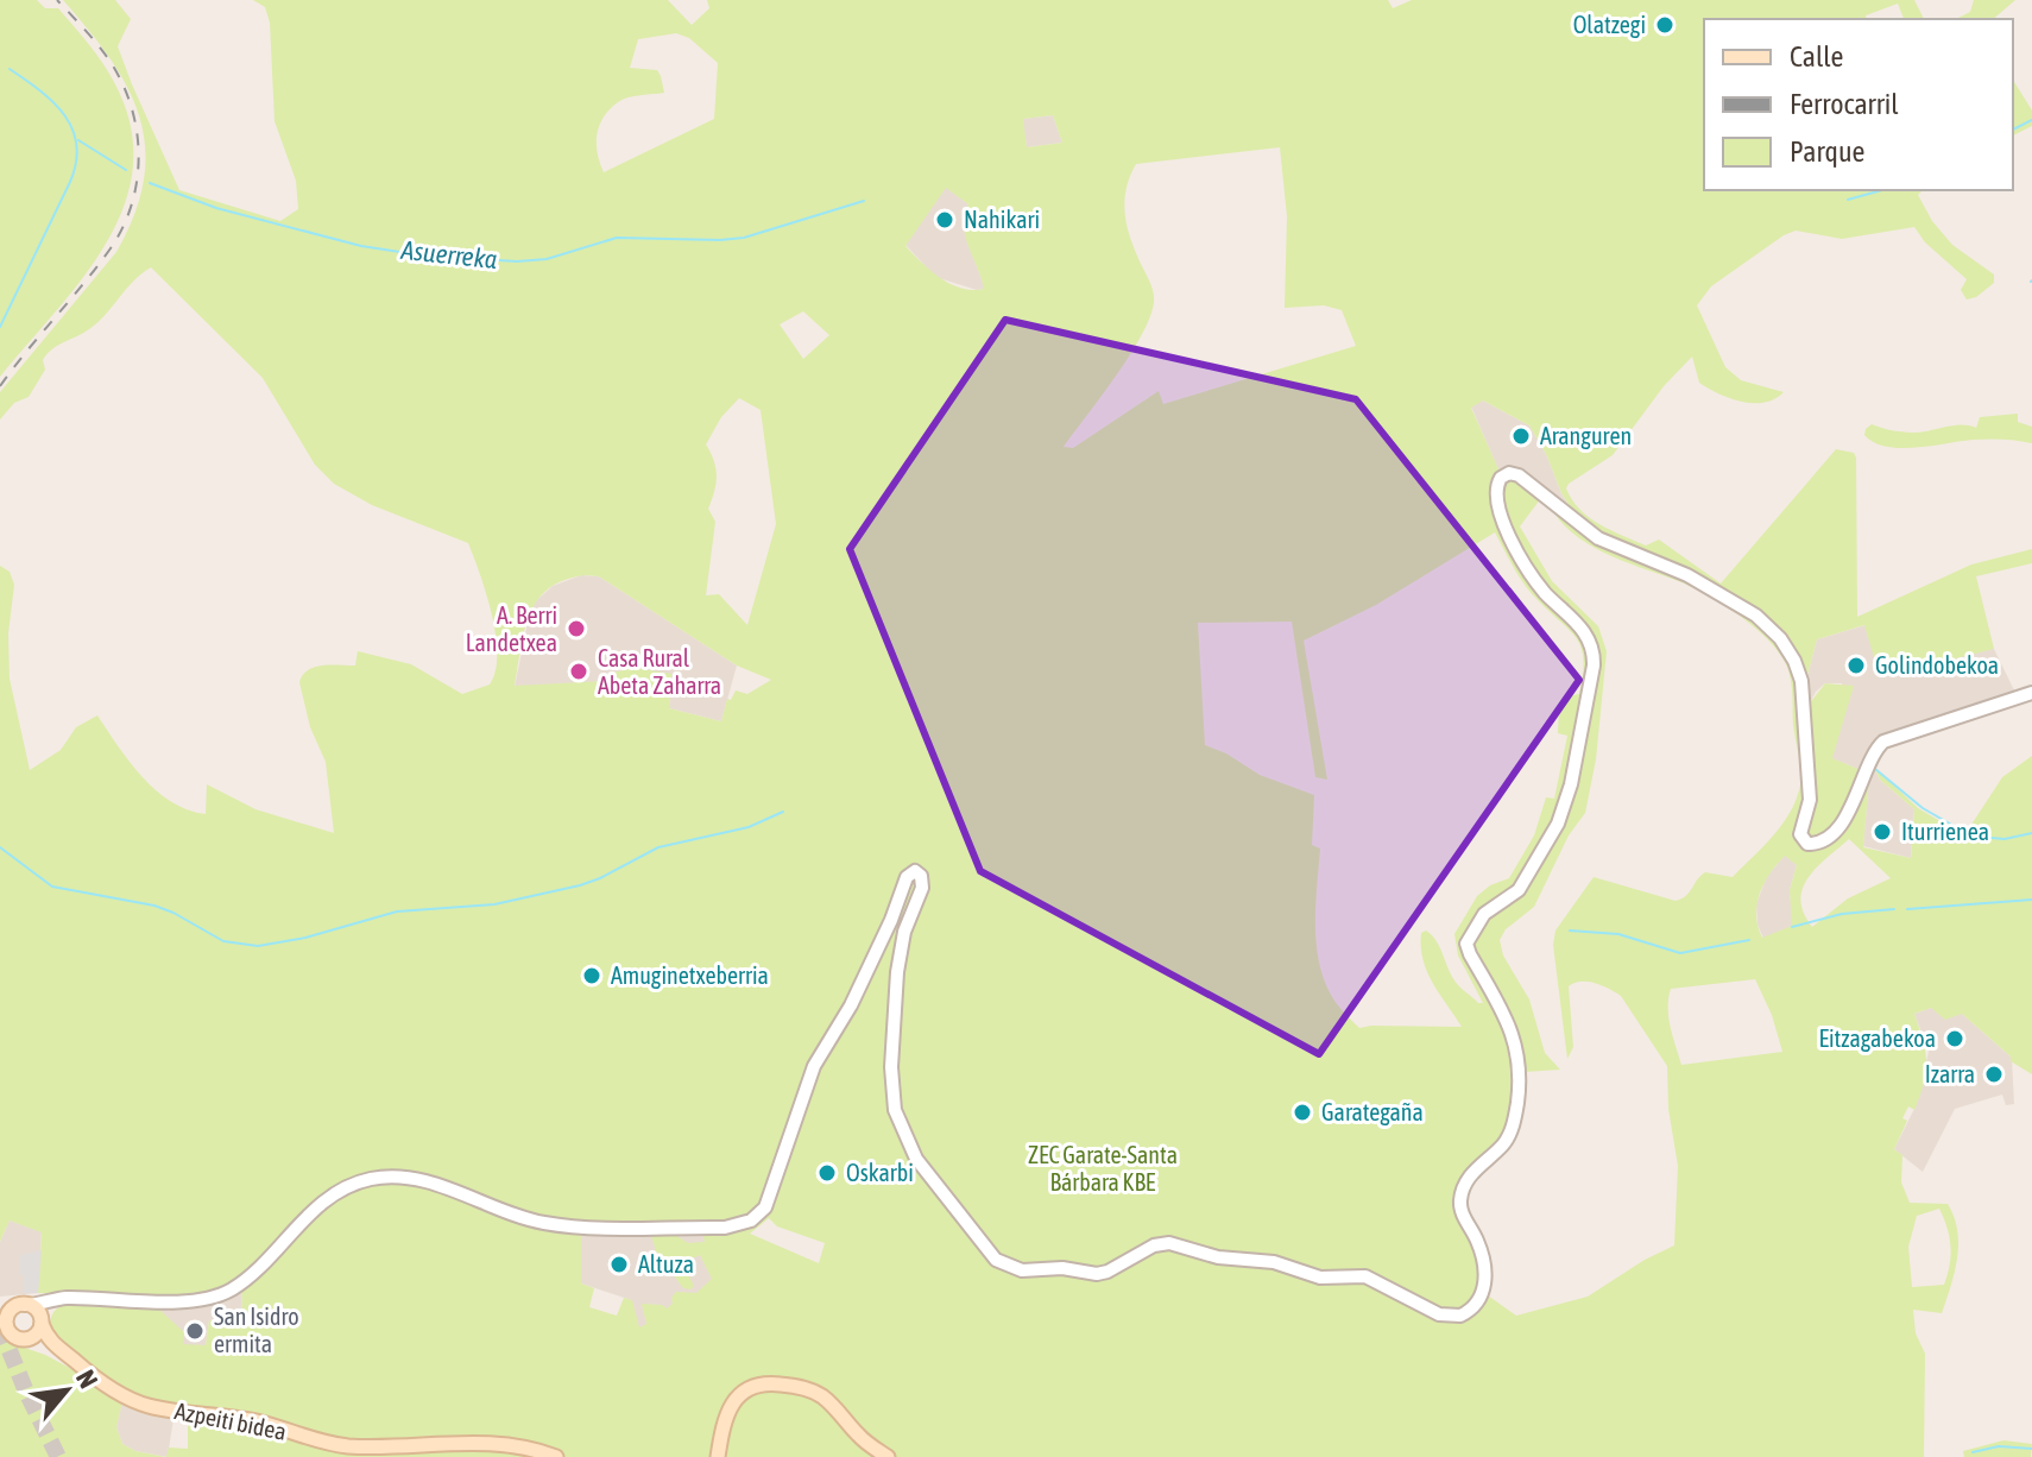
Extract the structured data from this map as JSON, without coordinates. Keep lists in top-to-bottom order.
{
  "streets": {
    "main road": ["Azpeiti bidea"]
  },
  "water": ["Asuerreka"],
  "parks": ["ZEC Garate-Santa Bárbara KBE"],
  "places": [
    "Olatzegi",
    "Nahikari",
    "Aranguren",
    "A. Berri Landetxea",
    "Golindobekoa",
    "Casa Rural Abeta Zaharra",
    "Iturrienea",
    "Amuginetxeberria",
    "Eitzagabekoa",
    "Izarra",
    "Garategaña",
    "Oskarbi",
    "Altuza",
    "San Isidro ermita"
  ],
  "legend": ["Calle", "Ferrocarril", "Parque"],
  "north": "top right"
}
